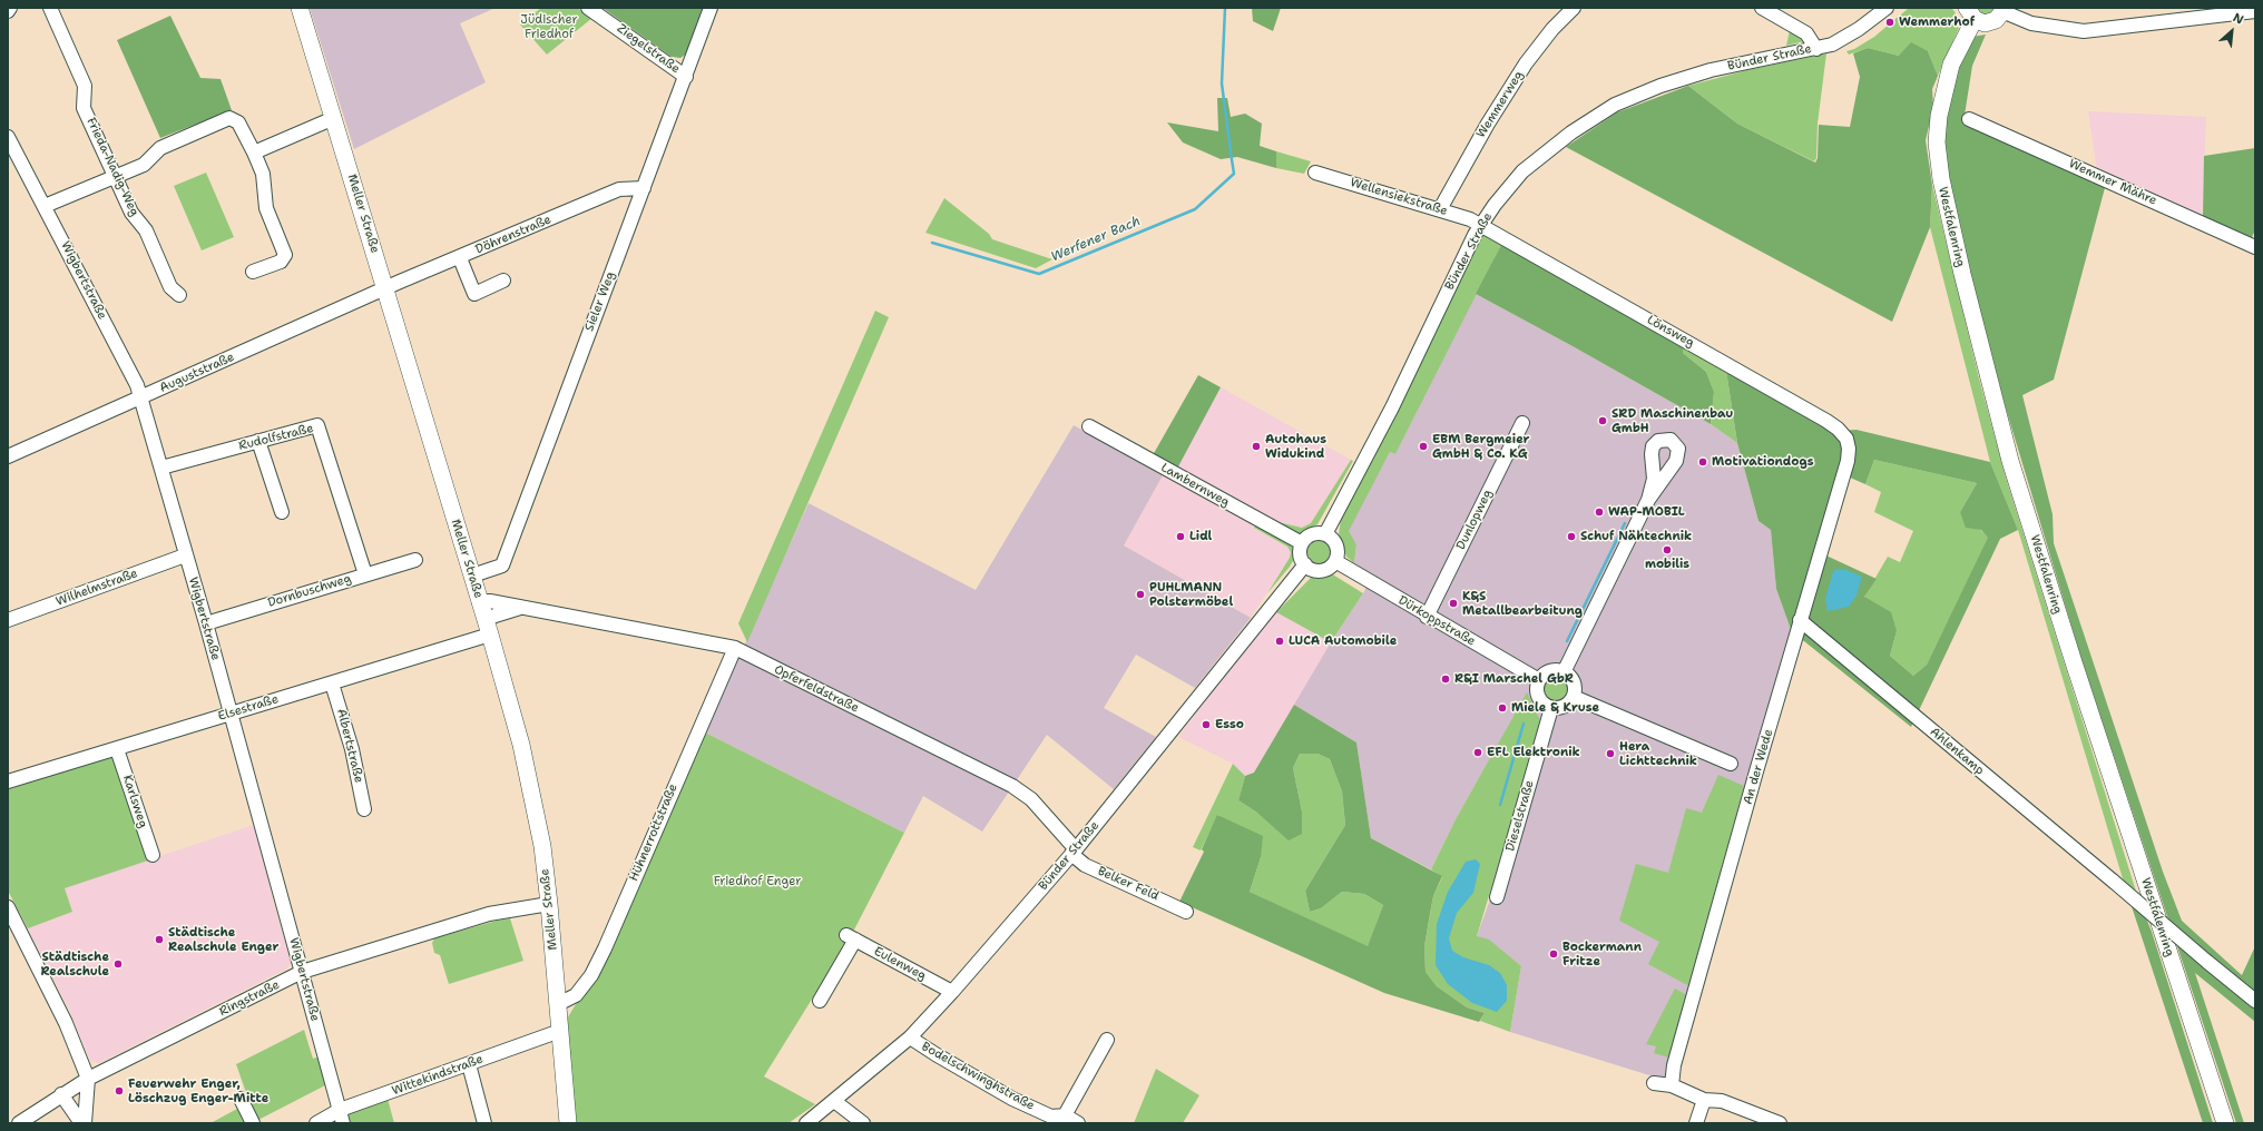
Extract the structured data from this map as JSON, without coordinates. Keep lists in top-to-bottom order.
{
  "streets": {
    "main road": ["Meller Straße", "Westfalenring"],
    "street": [
      "Ziegelstraße",
      "Bünder Straße",
      "Wemmerweg",
      "Frieda-Nadig-Weg",
      "Wemmer Mähre",
      "Wellensiekstraße",
      "Döhrenstraße",
      "Wigbertstraße",
      "Sieler Weg",
      "Lönsweg",
      "Auguststraße",
      "Rudolfstraße",
      "Lambernweg",
      "Dunlopweg",
      "Wilhelmstraße",
      "Dornbuschweg",
      "Dürkoppstraße",
      "Opferfeldstraße",
      "Elsestraße",
      "Albertstraße",
      "Ahlenkamp",
      "An der Wede",
      "Karlsweg",
      "Dieselstraße",
      "Hühnerrottstraße",
      "Belker Feld",
      "Eulenweg",
      "Ringstraße",
      "Wittekindstraße",
      "Bodelschwinghstraße"
    ]
  },
  "crossings": [
    ["Ziegelstraße", "Sieler Weg"],
    ["Bünder Straße", "Wellensiekstraße"],
    ["Bünder Straße", "Lönsweg"],
    ["Bünder Straße", "Lambernweg"],
    ["Bünder Straße", "Dürkoppstraße"],
    ["Bünder Straße", "Opferfeldstraße"],
    ["Bünder Straße", "Belker Feld"],
    ["Bünder Straße", "Eulenweg"],
    ["Bünder Straße", "Bodelschwinghstraße"],
    ["Wemmerweg", "Wellensiekstraße"],
    ["Wellensiekstraße", "Lönsweg"],
    ["Meller Straße", "Döhrenstraße"],
    ["Meller Straße", "Sieler Weg"],
    ["Meller Straße", "Auguststraße"],
    ["Meller Straße", "Opferfeldstraße"],
    ["Meller Straße", "Elsestraße"],
    ["Meller Straße", "Hühnerrottstraße"],
    ["Meller Straße", "Ringstraße"],
    ["Meller Straße", "Wittekindstraße"],
    ["Döhrenstraße", "Sieler Weg"],
    ["Döhrenstraße", "Auguststraße"],
    ["Wigbertstraße", "Auguststraße"],
    ["Wigbertstraße", "Rudolfstraße"],
    ["Wigbertstraße", "Wilhelmstraße"],
    ["Wigbertstraße", "Dornbuschweg"],
    ["Wigbertstraße", "Elsestraße"],
    ["Wigbertstraße", "Ringstraße"],
    ["Wigbertstraße", "Wittekindstraße"],
    ["Lönsweg", "An der Wede"],
    ["Rudolfstraße", "Dornbuschweg"],
    ["Lambernweg", "Dürkoppstraße"],
    ["Dunlopweg", "Dürkoppstraße"],
    ["Dürkoppstraße", "Dieselstraße"],
    ["Opferfeldstraße", "Elsestraße"],
    ["Opferfeldstraße", "Hühnerrottstraße"],
    ["Opferfeldstraße", "Belker Feld"],
    ["Elsestraße", "Albertstraße"],
    ["Elsestraße", "Karlsweg"],
    ["Ahlenkamp", "An der Wede"]
  ],
  "water": ["Werfener Bach"],
  "parks": ["Jüdischer Friedhof", "Friedhof Enger"],
  "places": [
    "Wemmerhof",
    "SRD Maschinenbau GmbH",
    "Autohaus Widukind",
    "EBM Bergmeier GmbH & Co. KG",
    "Motivationdogs",
    "WAP-MOBIL",
    "Lidl",
    "Schuf Nähtechnik",
    "mobilis",
    "PUHLMANN Polstermöbel",
    "K&S Metallbearbeitung",
    "LUCA Automobile",
    "R&I Marschel GbR",
    "Miele & Kruse",
    "Esso",
    "EFL Elektronik",
    "Hera Lichttechnik",
    "Städtische Realschule Enger",
    "Bockermann Fritze",
    "Städtische Realschule",
    "Feuerwehr Enger, Löschzug Enger-Mitte"
  ],
  "north": "top right"
}
